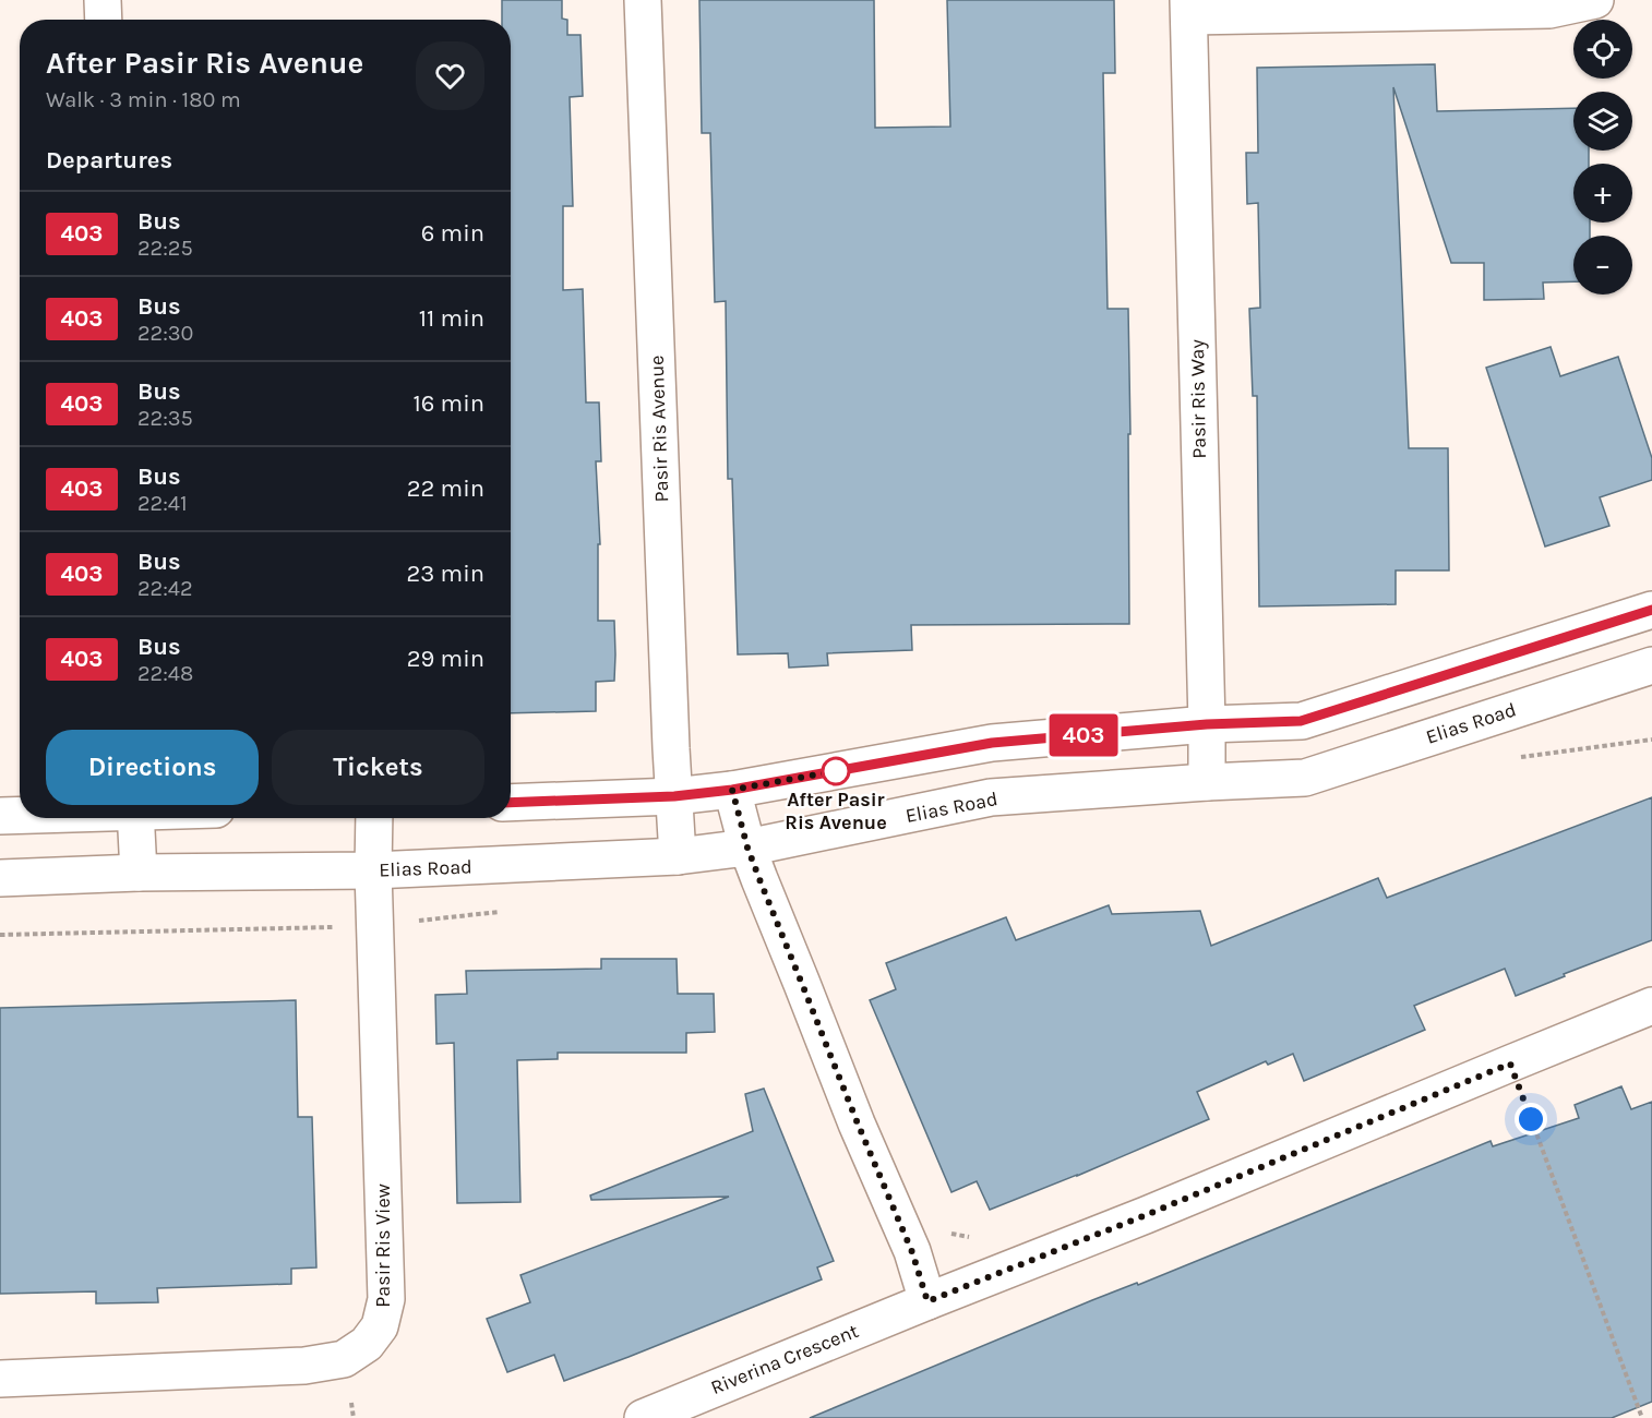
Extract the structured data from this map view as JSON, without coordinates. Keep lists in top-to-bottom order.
{
  "streets": {
    "street": [
      "Pasir Ris Way",
      "Pasir Ris Avenue",
      "Elias Road",
      "Pasir Ris View",
      "Riverina Crescent"
    ]
  },
  "crossings": [
    ["Pasir Ris Way", "Elias Road"],
    ["Pasir Ris Avenue", "Elias Road"],
    ["Elias Road", "Pasir Ris View"]
  ],
  "places": ["After Pasir Ris Avenue"],
  "lines": ["bus line 403"],
  "page": {
    "on_map": "403",
    "map_buttons": ["+", "−"],
    "heading": [
      ["After Pasir Ris Avenue", "Walk · 3 min · 180 m"],
      "Departures"
    ],
    "list": [
      {
        "mark": "403",
        "name": "Bus",
        "note": "22:25",
        "value": "6 min"
      },
      {
        "mark": "403",
        "name": "Bus",
        "note": "22:30",
        "value": "11 min"
      },
      {
        "mark": "403",
        "name": "Bus",
        "note": "22:35",
        "value": "16 min"
      },
      {
        "mark": "403",
        "name": "Bus",
        "note": "22:41",
        "value": "22 min"
      },
      {
        "mark": "403",
        "name": "Bus",
        "note": "22:42",
        "value": "23 min"
      },
      {
        "mark": "403",
        "name": "Bus",
        "note": "22:48",
        "value": "29 min"
      }
    ],
    "buttons": ["Directions", "Tickets"]
  }
}
